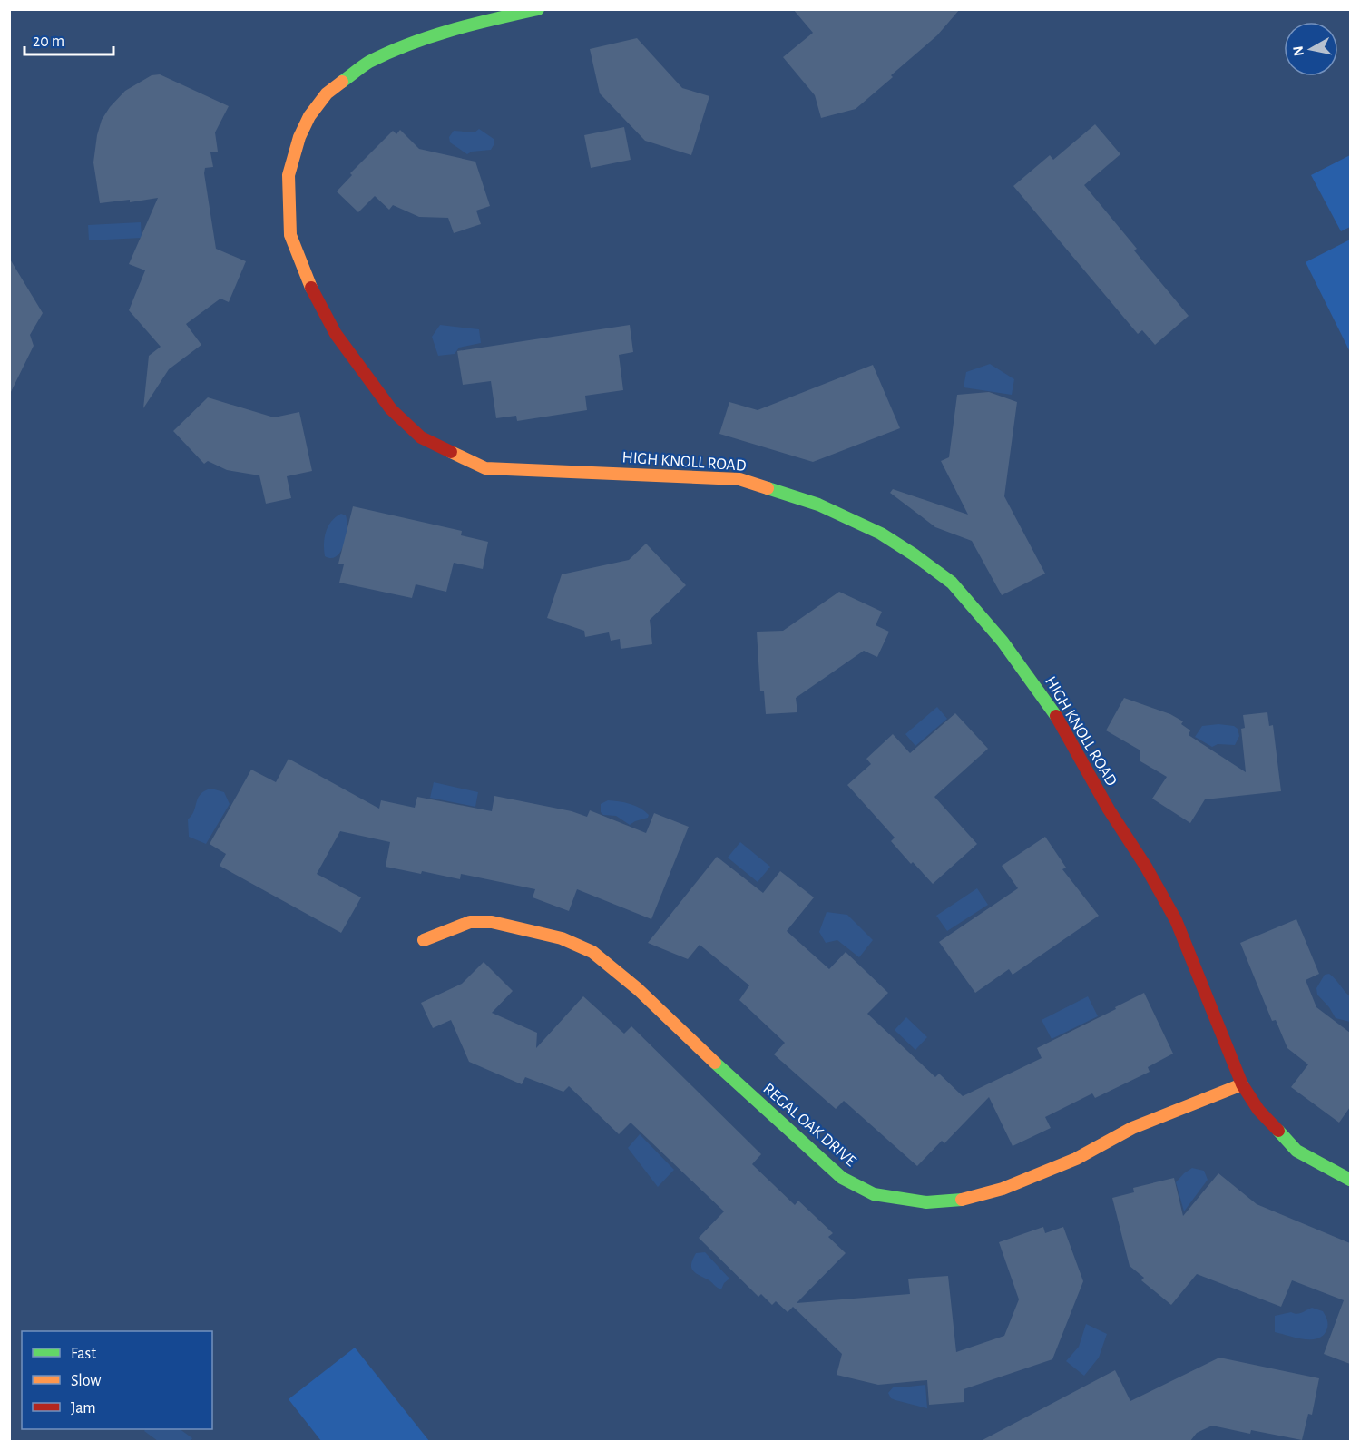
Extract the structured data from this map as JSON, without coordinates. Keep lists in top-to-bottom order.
{
  "streets": {
    "street": ["HIGH KNOLL ROAD", "REGAL OAK DRIVE"]
  },
  "crossings": [
    ["HIGH KNOLL ROAD", "REGAL OAK DRIVE"]
  ],
  "legend": ["Fast", "Slow", "Jam"],
  "scale_bar": "20 m",
  "north": "left"
}
